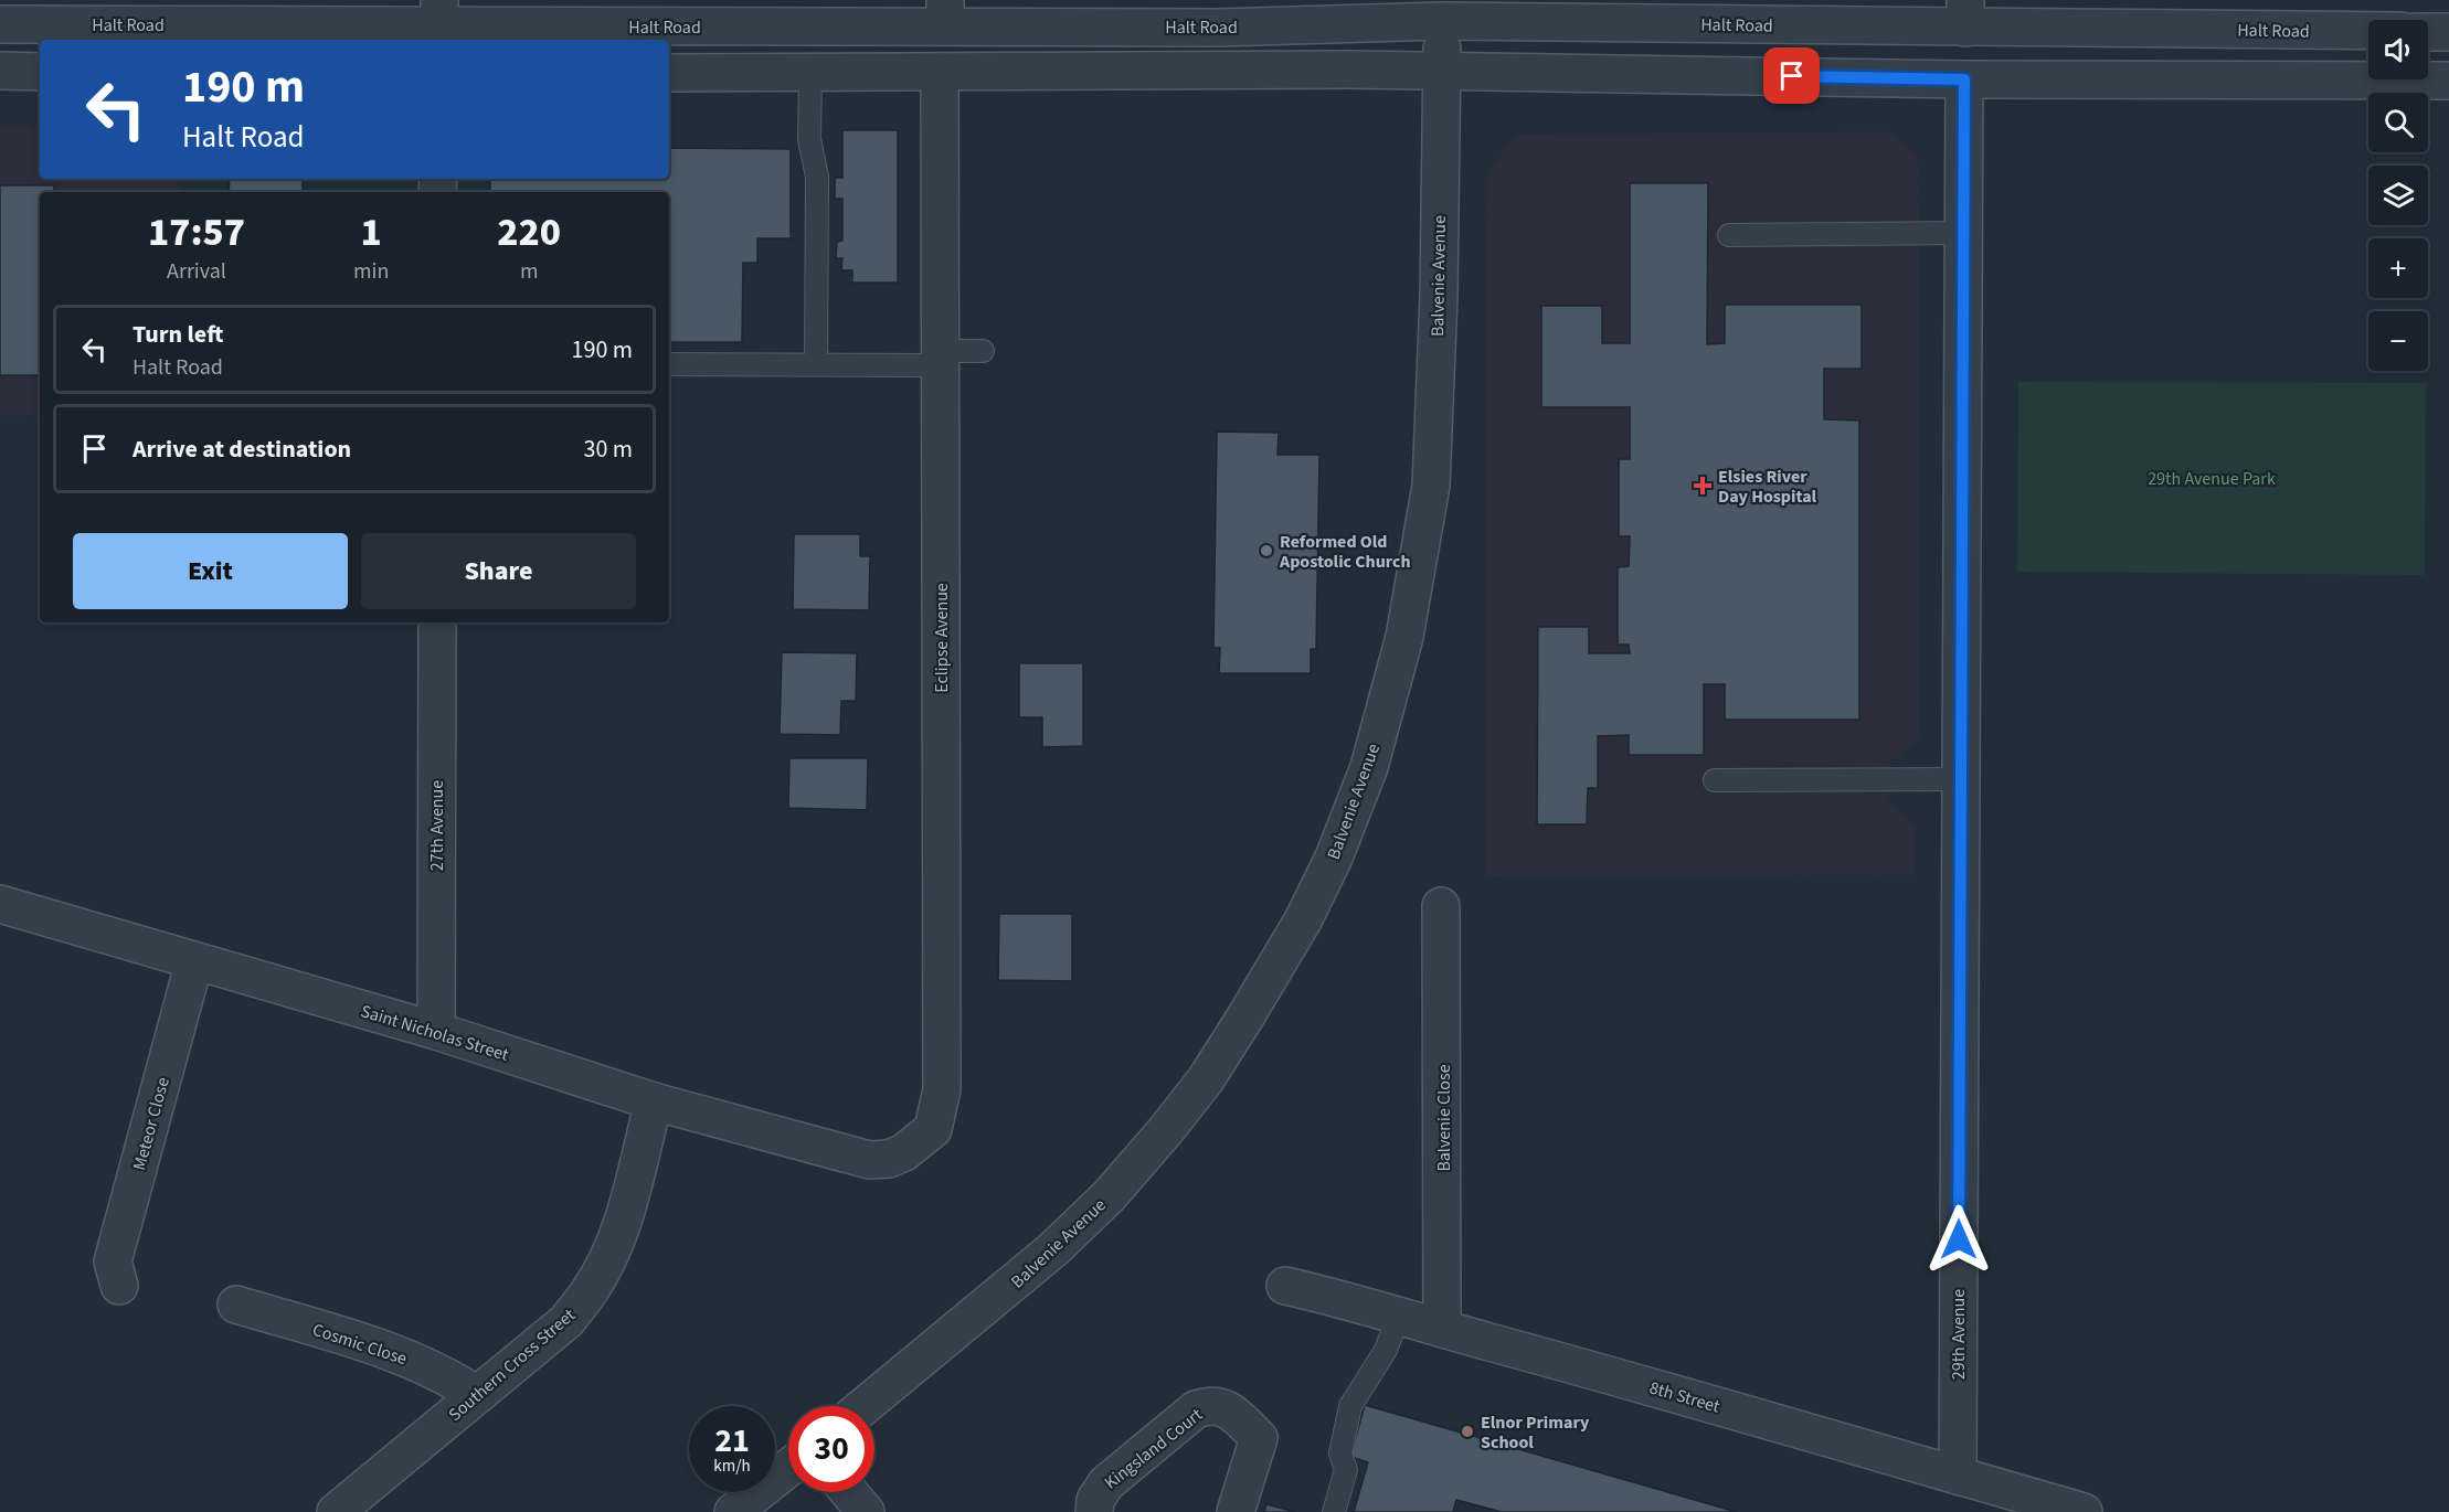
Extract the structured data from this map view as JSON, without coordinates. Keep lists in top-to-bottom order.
{
  "streets": {
    "street": [
      "Halt Road",
      "Balvenie Avenue",
      "Eclipse Avenue",
      "27th Avenue",
      "Saint Nicholas Street",
      "Balvenie Close",
      "Meteor Close",
      "29th Avenue",
      "Cosmic Close",
      "Southern Cross Street",
      "8th Street",
      "Kingsland Court"
    ]
  },
  "crossings": [
    ["Halt Road", "Balvenie Avenue"],
    ["Eclipse Avenue", "Saint Nicholas Street"],
    ["27th Avenue", "Saint Nicholas Street"],
    ["Saint Nicholas Street", "Meteor Close"],
    ["Saint Nicholas Street", "Southern Cross Street"],
    ["Balvenie Close", "8th Street"],
    ["29th Avenue", "8th Street"],
    ["Cosmic Close", "Southern Cross Street"]
  ],
  "parks": ["29th Avenue Park"],
  "places": {
    "health": ["Elsies River Day Hospital"],
    "other": ["Reformed Old Apostolic Church", "Elnor Primary School"]
  },
  "page": {
    "map_buttons": ["+", "−"],
    "turn": ["190 m", "Halt Road"],
    "eta": [
      "17:57",
      "Arrival",
      "1",
      "min",
      "220",
      "m"
    ],
    "list": [
      {
        "name": "Turn left",
        "note": "Halt Road",
        "value": "190 m"
      },
      {
        "name": "Arrive at destination",
        "value": "30 m"
      }
    ],
    "buttons": ["Exit", "Share"],
    "speed": "21 km/h",
    "limit": "30"
  }
}
